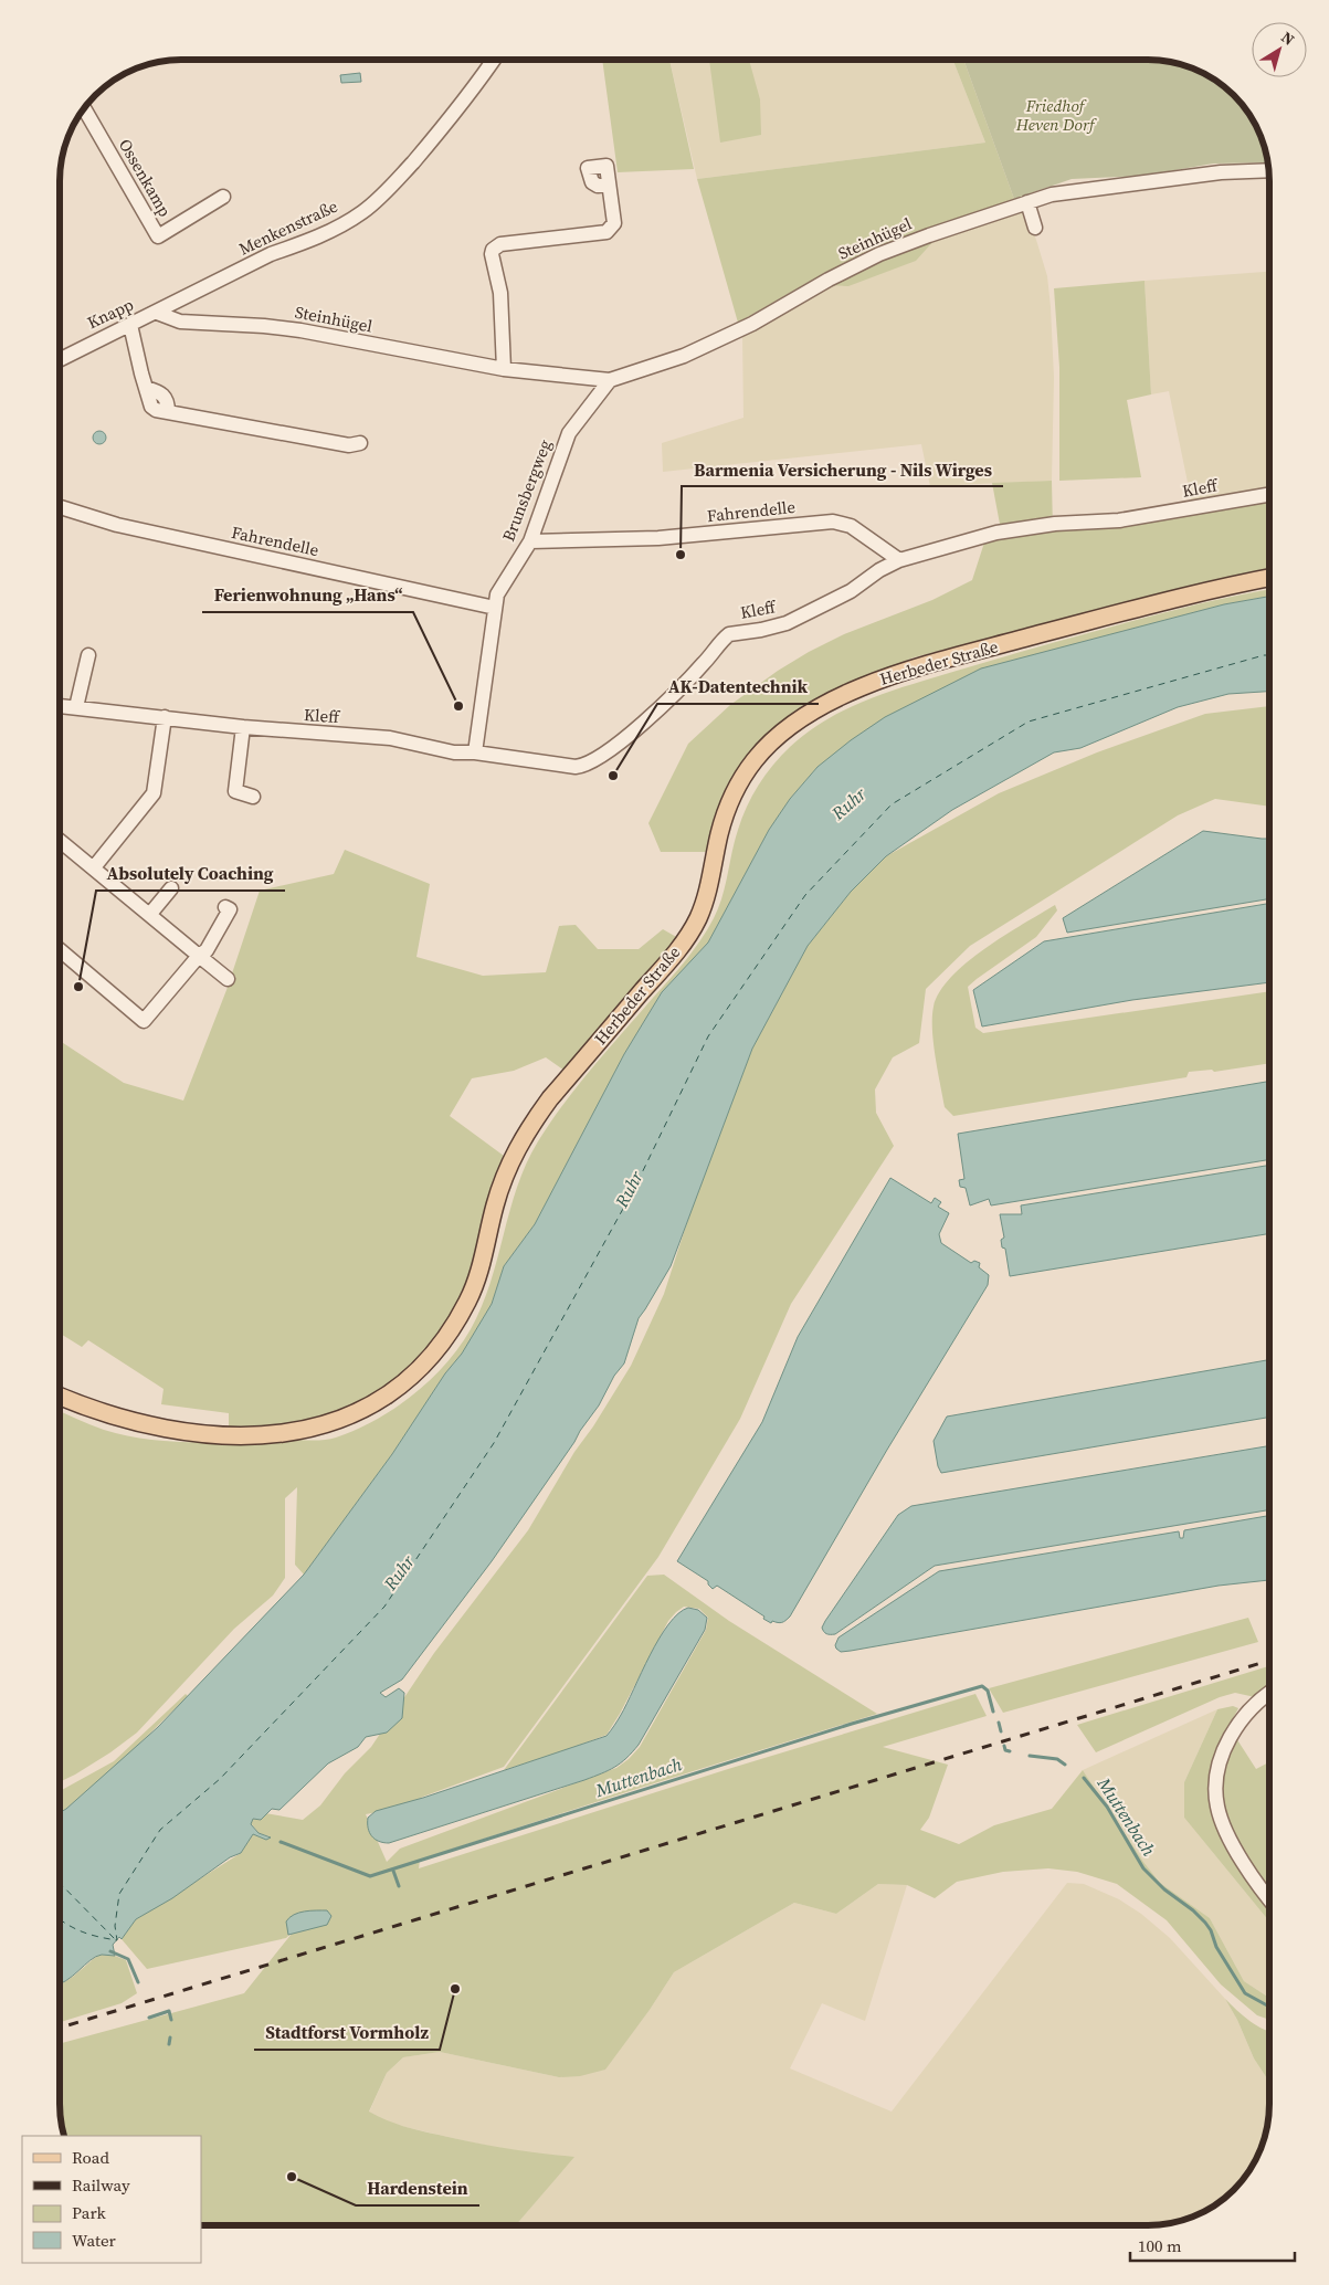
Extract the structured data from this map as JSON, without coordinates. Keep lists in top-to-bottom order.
{
  "streets": {
    "main road": ["Herbeder Straße"],
    "street": [
      "Ossenkamp",
      "Menkenstraße",
      "Steinhügel",
      "Knapp",
      "Kleff",
      "Brunsbergweg",
      "Fahrendelle"
    ]
  },
  "crossings": [
    ["Menkenstraße", "Steinhügel"],
    ["Menkenstraße", "Knapp"],
    ["Steinhügel", "Knapp"],
    ["Steinhügel", "Brunsbergweg"],
    ["Kleff", "Brunsbergweg"],
    ["Kleff", "Fahrendelle"],
    ["Brunsbergweg", "Fahrendelle"]
  ],
  "water": ["Ruhr", "Muttenbach"],
  "parks": ["Friedhof Heven Dorf"],
  "places": [
    "Barmenia Versicherung - Nils Wirges",
    "Ferienwohnung „Hans“",
    "AK-Datentechnik",
    "Absolutely Coaching",
    "Stadtforst Vormholz",
    "Hardenstein"
  ],
  "legend": [
    "Road",
    "Railway",
    "Park",
    "Water"
  ],
  "scale_bar": "100 m",
  "north": "top right"
}
